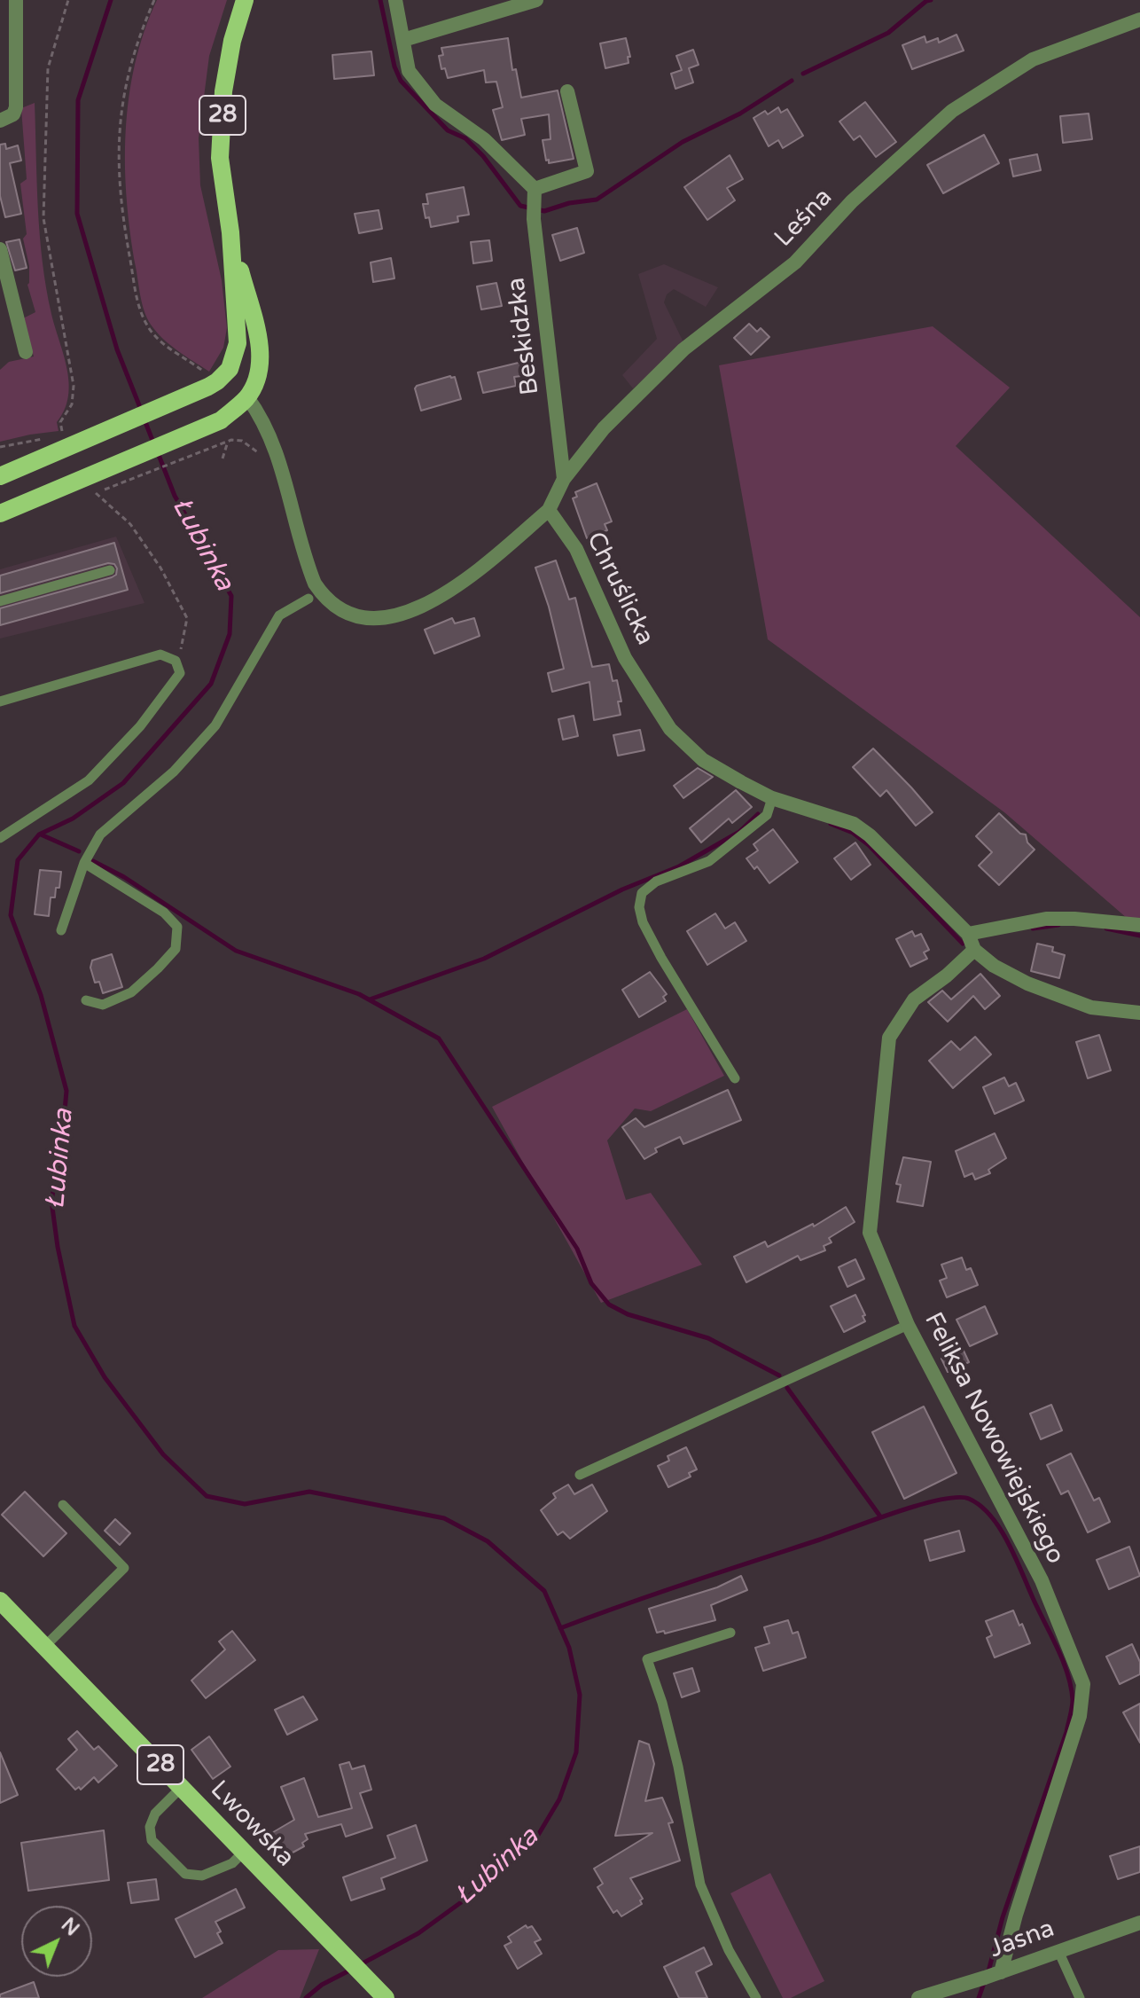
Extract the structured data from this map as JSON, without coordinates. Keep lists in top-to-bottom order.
{
  "streets": {
    "main road": ["28", "Lwowska"],
    "street": [
      "Leśna",
      "Beskidzka",
      "Chruślicka",
      "Feliksa Nowowiejskiego",
      "Jasna"
    ]
  },
  "crossings": [
    ["Leśna", "Beskidzka"],
    ["Leśna", "Chruślicka"],
    ["Chruślicka", "Feliksa Nowowiejskiego"],
    ["Feliksa Nowowiejskiego", "Jasna"]
  ],
  "water": ["Łubinka"],
  "north": "top right"
}
